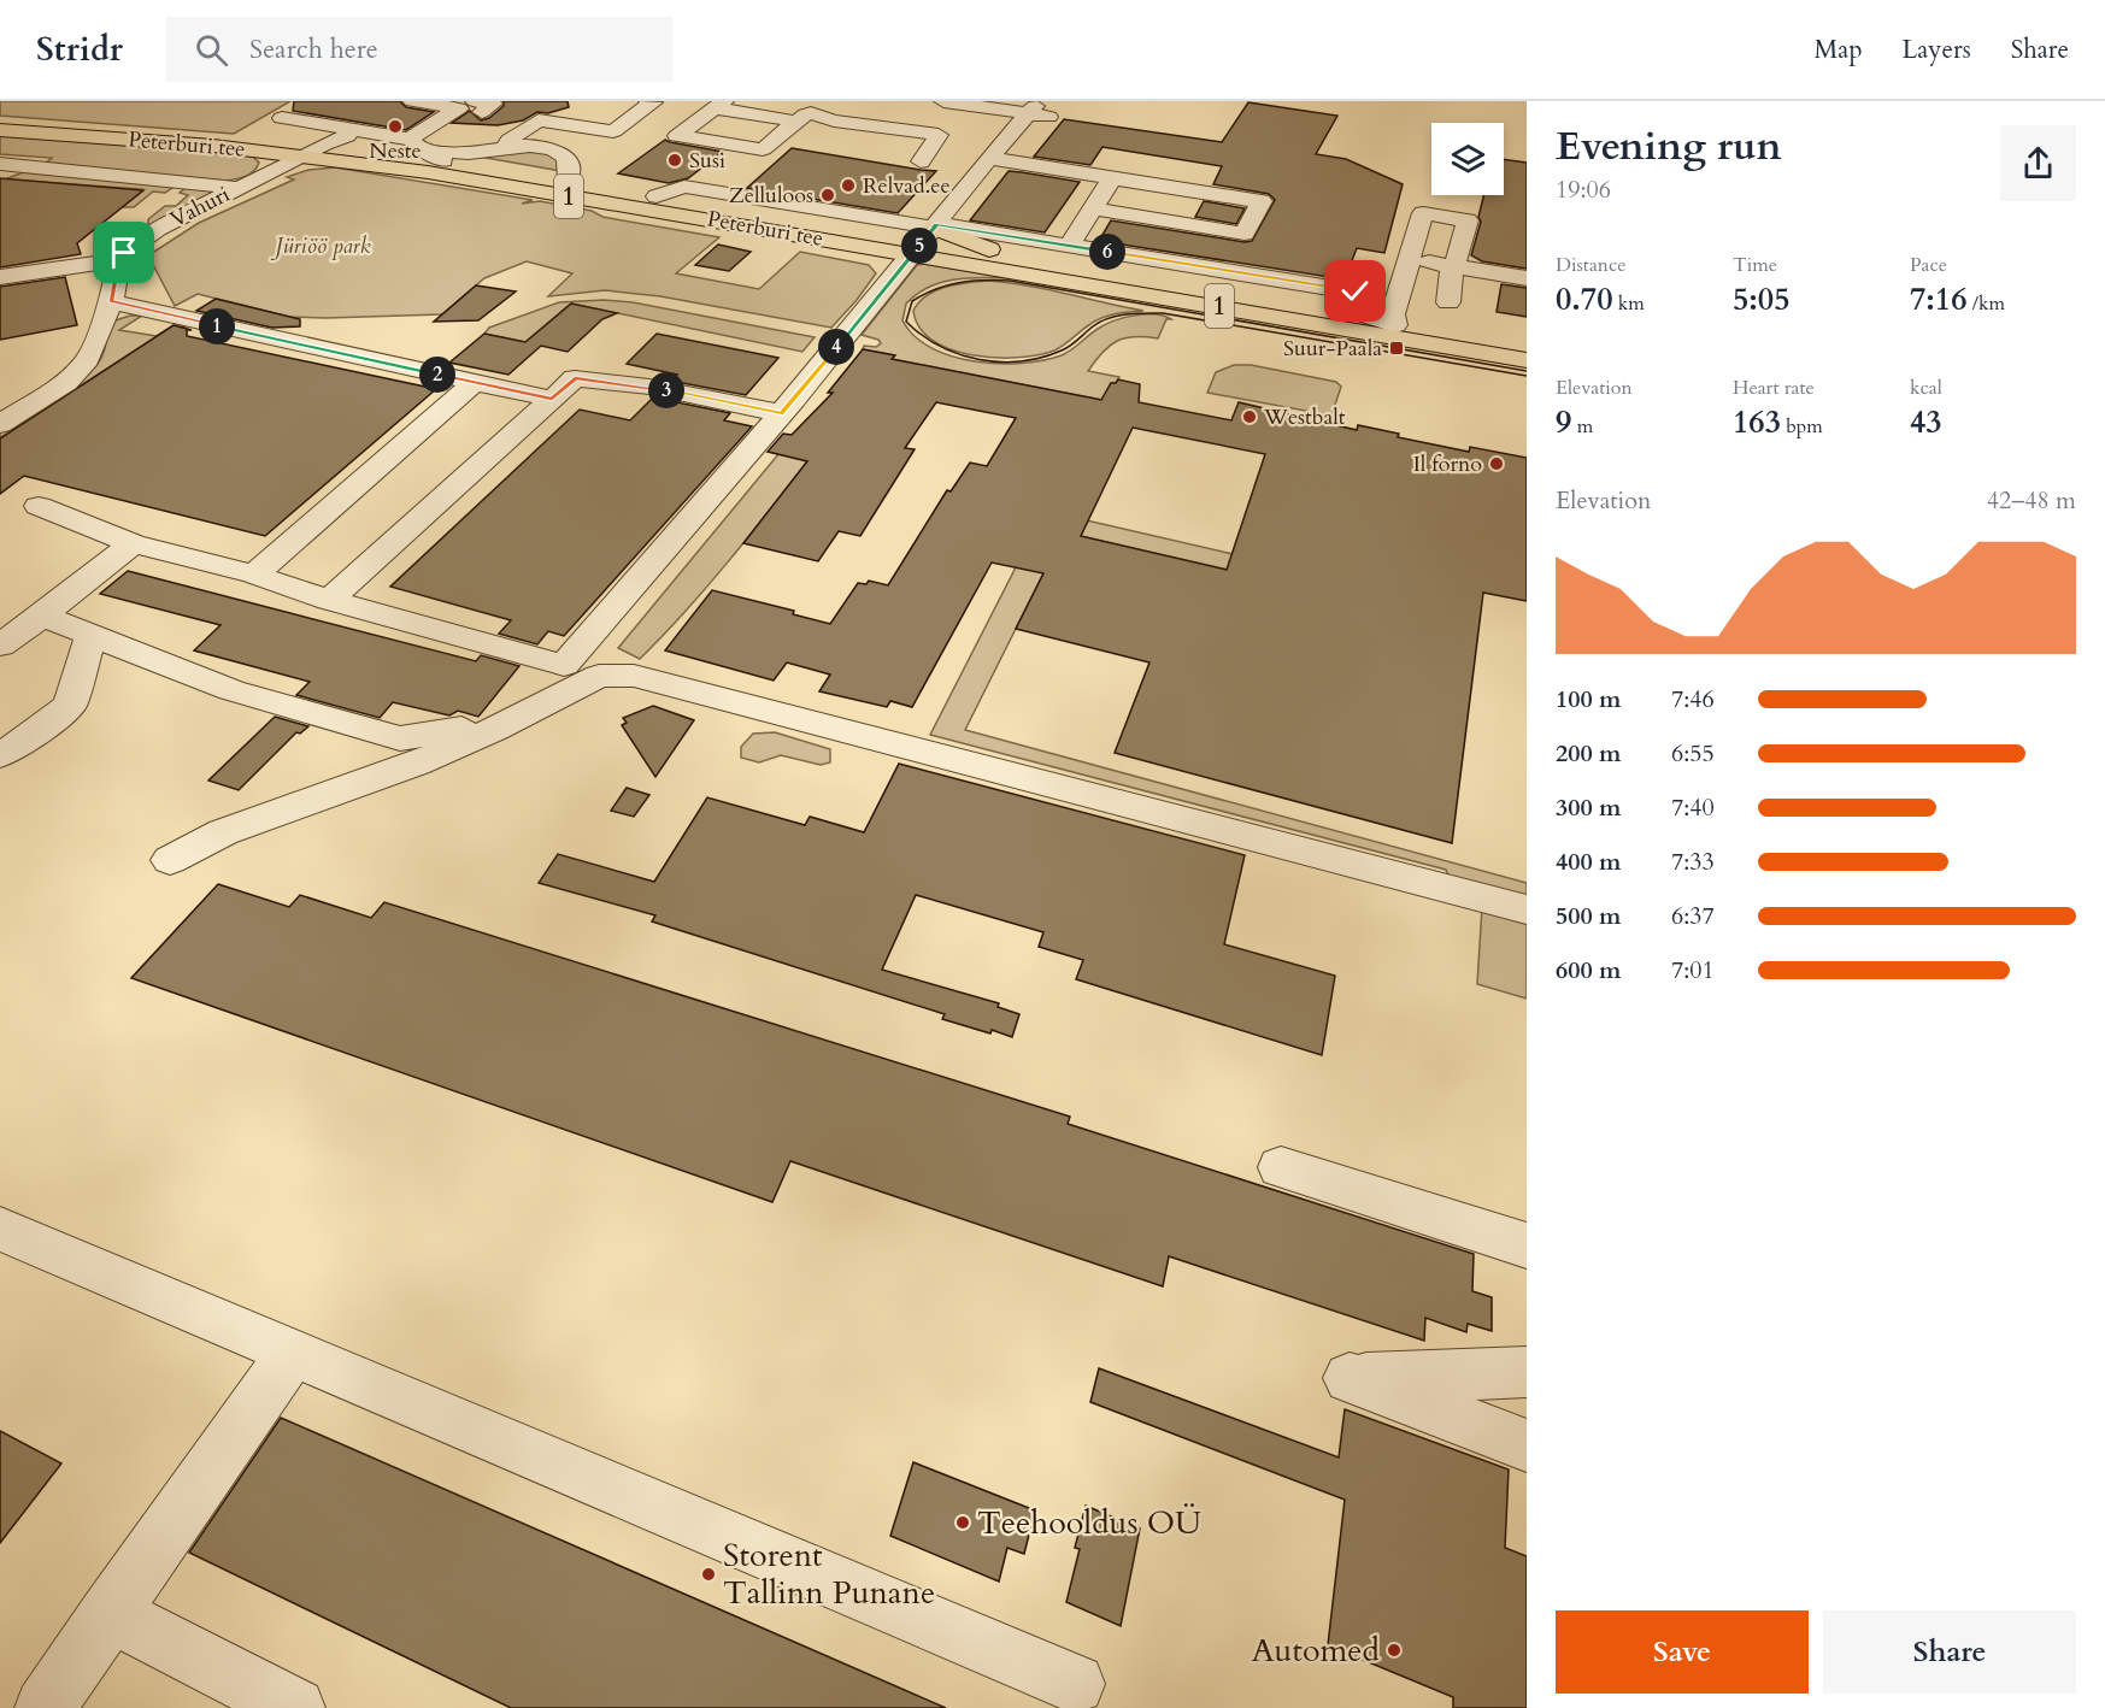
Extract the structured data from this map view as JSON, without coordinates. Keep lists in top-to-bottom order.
{
  "streets": {
    "highway": ["Peterburi tee", "1"],
    "street": ["Vahuri"]
  },
  "crossings": [
    ["Peterburi tee", "Vahuri"]
  ],
  "parks": ["Jüriöö park"],
  "places": {
    "other": [
      "Neste",
      "Susi",
      "Relvad.ee",
      "Zelluloos",
      "Westbalt",
      "Il forno",
      "Teehooldus OÜ",
      "Storent Tallinn Punane",
      "Automed"
    ],
    "transit": ["Suur-Paala"]
  },
  "page": {
    "header": "Stridr",
    "search": "Search here",
    "nav": ["Map", "Layers", "Share"],
    "heading": ["Evening run", "19:06"],
    "stats": [
      ["Distance", "0.70 km"],
      ["Time", "5:05"],
      ["Pace", "7:16 /km"],
      ["Elevation", "9 m"],
      ["Heart rate", "163 bpm"],
      ["kcal", "43"]
    ],
    "pins": [
      "5",
      "6",
      "1",
      "4",
      "2",
      "3"
    ],
    "chart": ["Elevation", "42–48 m"],
    "list": [
      {
        "name": "100 m",
        "note": "7:46"
      },
      {
        "name": "200 m",
        "note": "6:55"
      },
      {
        "name": "300 m",
        "note": "7:40"
      },
      {
        "name": "400 m",
        "note": "7:33"
      },
      {
        "name": "500 m",
        "note": "6:37"
      },
      {
        "name": "600 m",
        "note": "7:01"
      }
    ],
    "buttons": ["Save", "Share"]
  }
}
